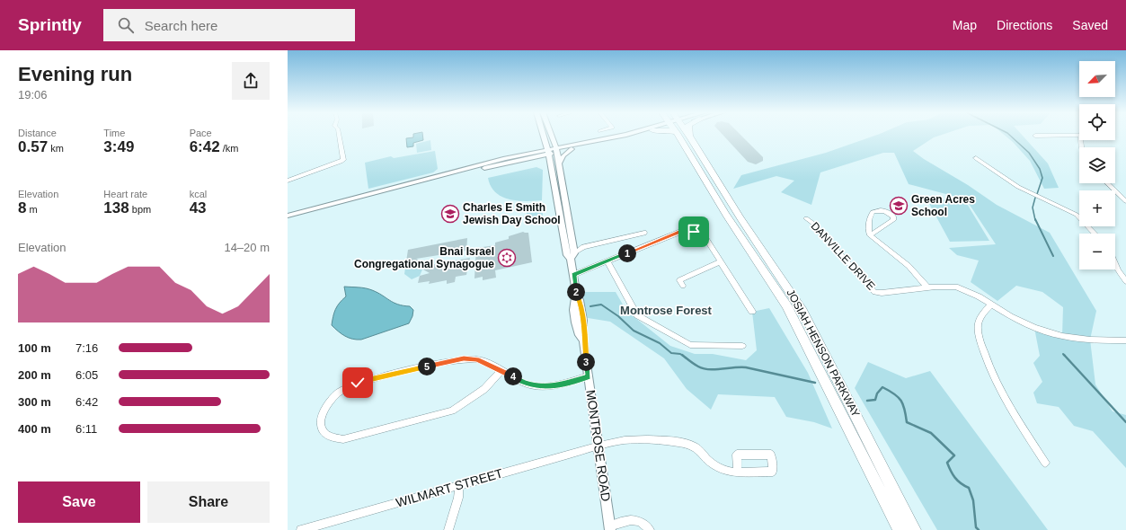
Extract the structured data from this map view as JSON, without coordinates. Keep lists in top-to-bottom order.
{
  "streets": {
    "main road": ["JOSIAH HENSON PARKWAY"],
    "street": ["DANVILLE DRIVE", "MONTROSE ROAD", "WILMART STREET"]
  },
  "crossings": [
    ["MONTROSE ROAD", "WILMART STREET"]
  ],
  "districts": ["Montrose Forest"],
  "places": {
    "school or university": ["Green Acres School", "Charles E Smith Jewish Day School"],
    "synagogue": ["Bnai Israel Congregational Synagogue"]
  },
  "north": "bottom left",
  "page": {
    "header": "Sprintly",
    "search": "Search here",
    "nav": ["Map", "Directions", "Saved"],
    "heading": ["Evening run", "19:06"],
    "map_buttons": ["+", "−"],
    "stats": [
      ["Distance", "0.57 km"],
      ["Time", "3:49"],
      ["Pace", "6:42 /km"],
      ["Elevation", "8 m"],
      ["Heart rate", "138 bpm"],
      ["kcal", "43"]
    ],
    "chart": ["Elevation", "14–20 m"],
    "pins": [
      "1",
      "2",
      "3",
      "5",
      "4"
    ],
    "list": [
      {
        "name": "100 m",
        "note": "7:16"
      },
      {
        "name": "200 m",
        "note": "6:05"
      },
      {
        "name": "300 m",
        "note": "6:42"
      },
      {
        "name": "400 m",
        "note": "6:11"
      }
    ],
    "buttons": ["Save", "Share"]
  }
}
